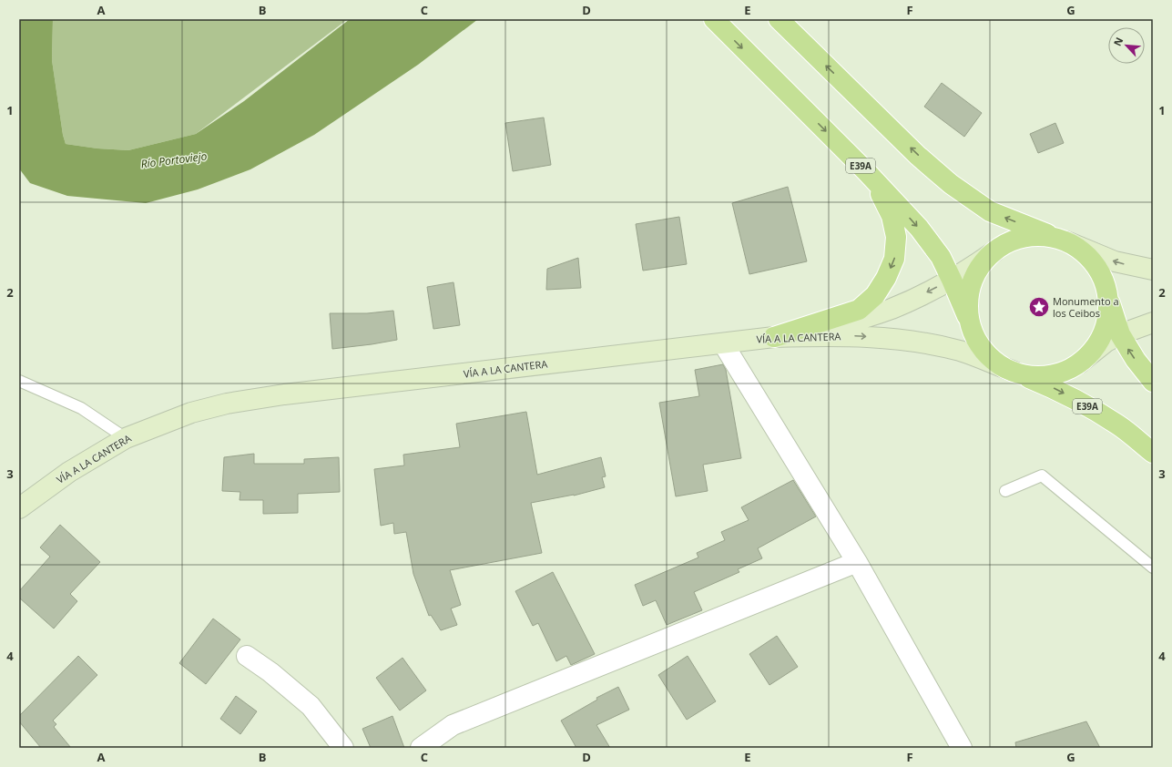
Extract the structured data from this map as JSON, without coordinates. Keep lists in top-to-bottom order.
{
  "streets": {
    "main road": ["E39A", "VÍA A LA CANTERA"]
  },
  "crossings": [
    ["E39A", "VÍA A LA CANTERA"]
  ],
  "water": ["Río Portoviejo"],
  "places": {
    "place": ["Monumento a los Ceibos"]
  },
  "north": "top left",
  "grid": {
    "columns": [
      "A",
      "B",
      "C",
      "D",
      "E",
      "F",
      "G"
    ],
    "rows": [
      "1",
      "2",
      "3",
      "4"
    ]
  }
}
